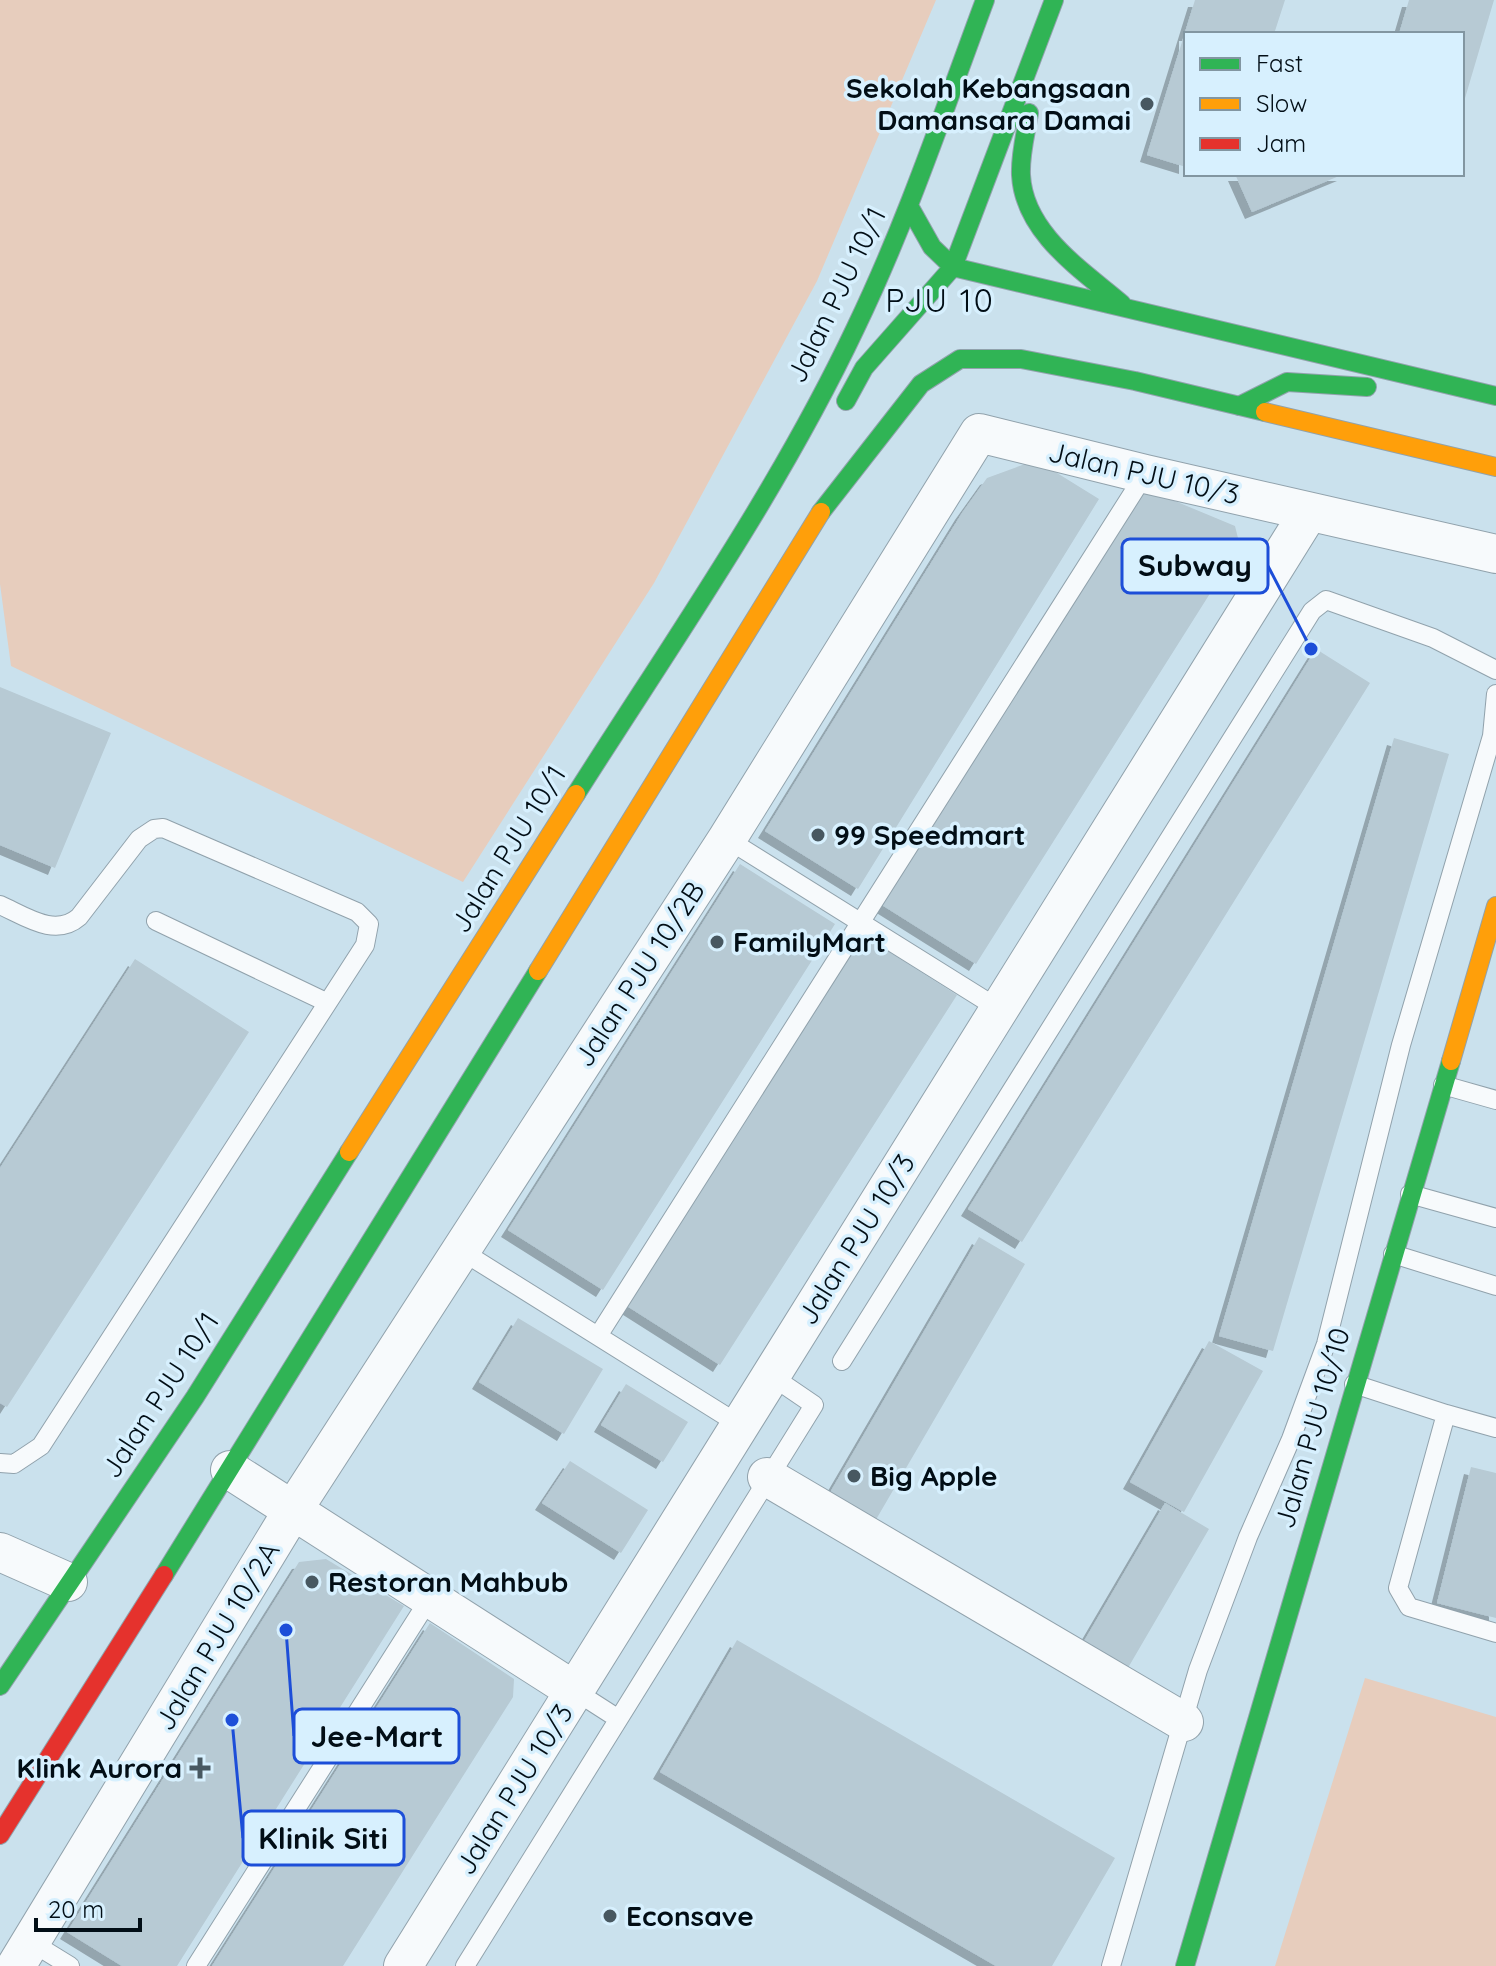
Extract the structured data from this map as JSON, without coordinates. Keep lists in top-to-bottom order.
{
  "streets": {
    "street": [
      "Jalan PJU 10/1",
      "Jalan PJU 10/3",
      "Jalan PJU 10/2B",
      "Jalan PJU 10/10",
      "Jalan PJU 10/2A"
    ]
  },
  "crossings": [
    ["Jalan PJU 10/3", "Jalan PJU 10/2B"],
    ["Jalan PJU 10/2B", "Jalan PJU 10/2A"]
  ],
  "districts": ["PJU 10"],
  "places": {
    "other": [
      "Sekolah Kebangsaan Damansara Damai",
      "Subway",
      "99 Speedmart",
      "FamilyMart",
      "Big Apple",
      "Restoran Mahbub",
      "Jee-Mart",
      "Klinik Siti",
      "Econsave"
    ],
    "health": ["Klink Aurora"]
  },
  "legend": ["Fast", "Slow", "Jam"],
  "scale_bar": "20 m"
}
